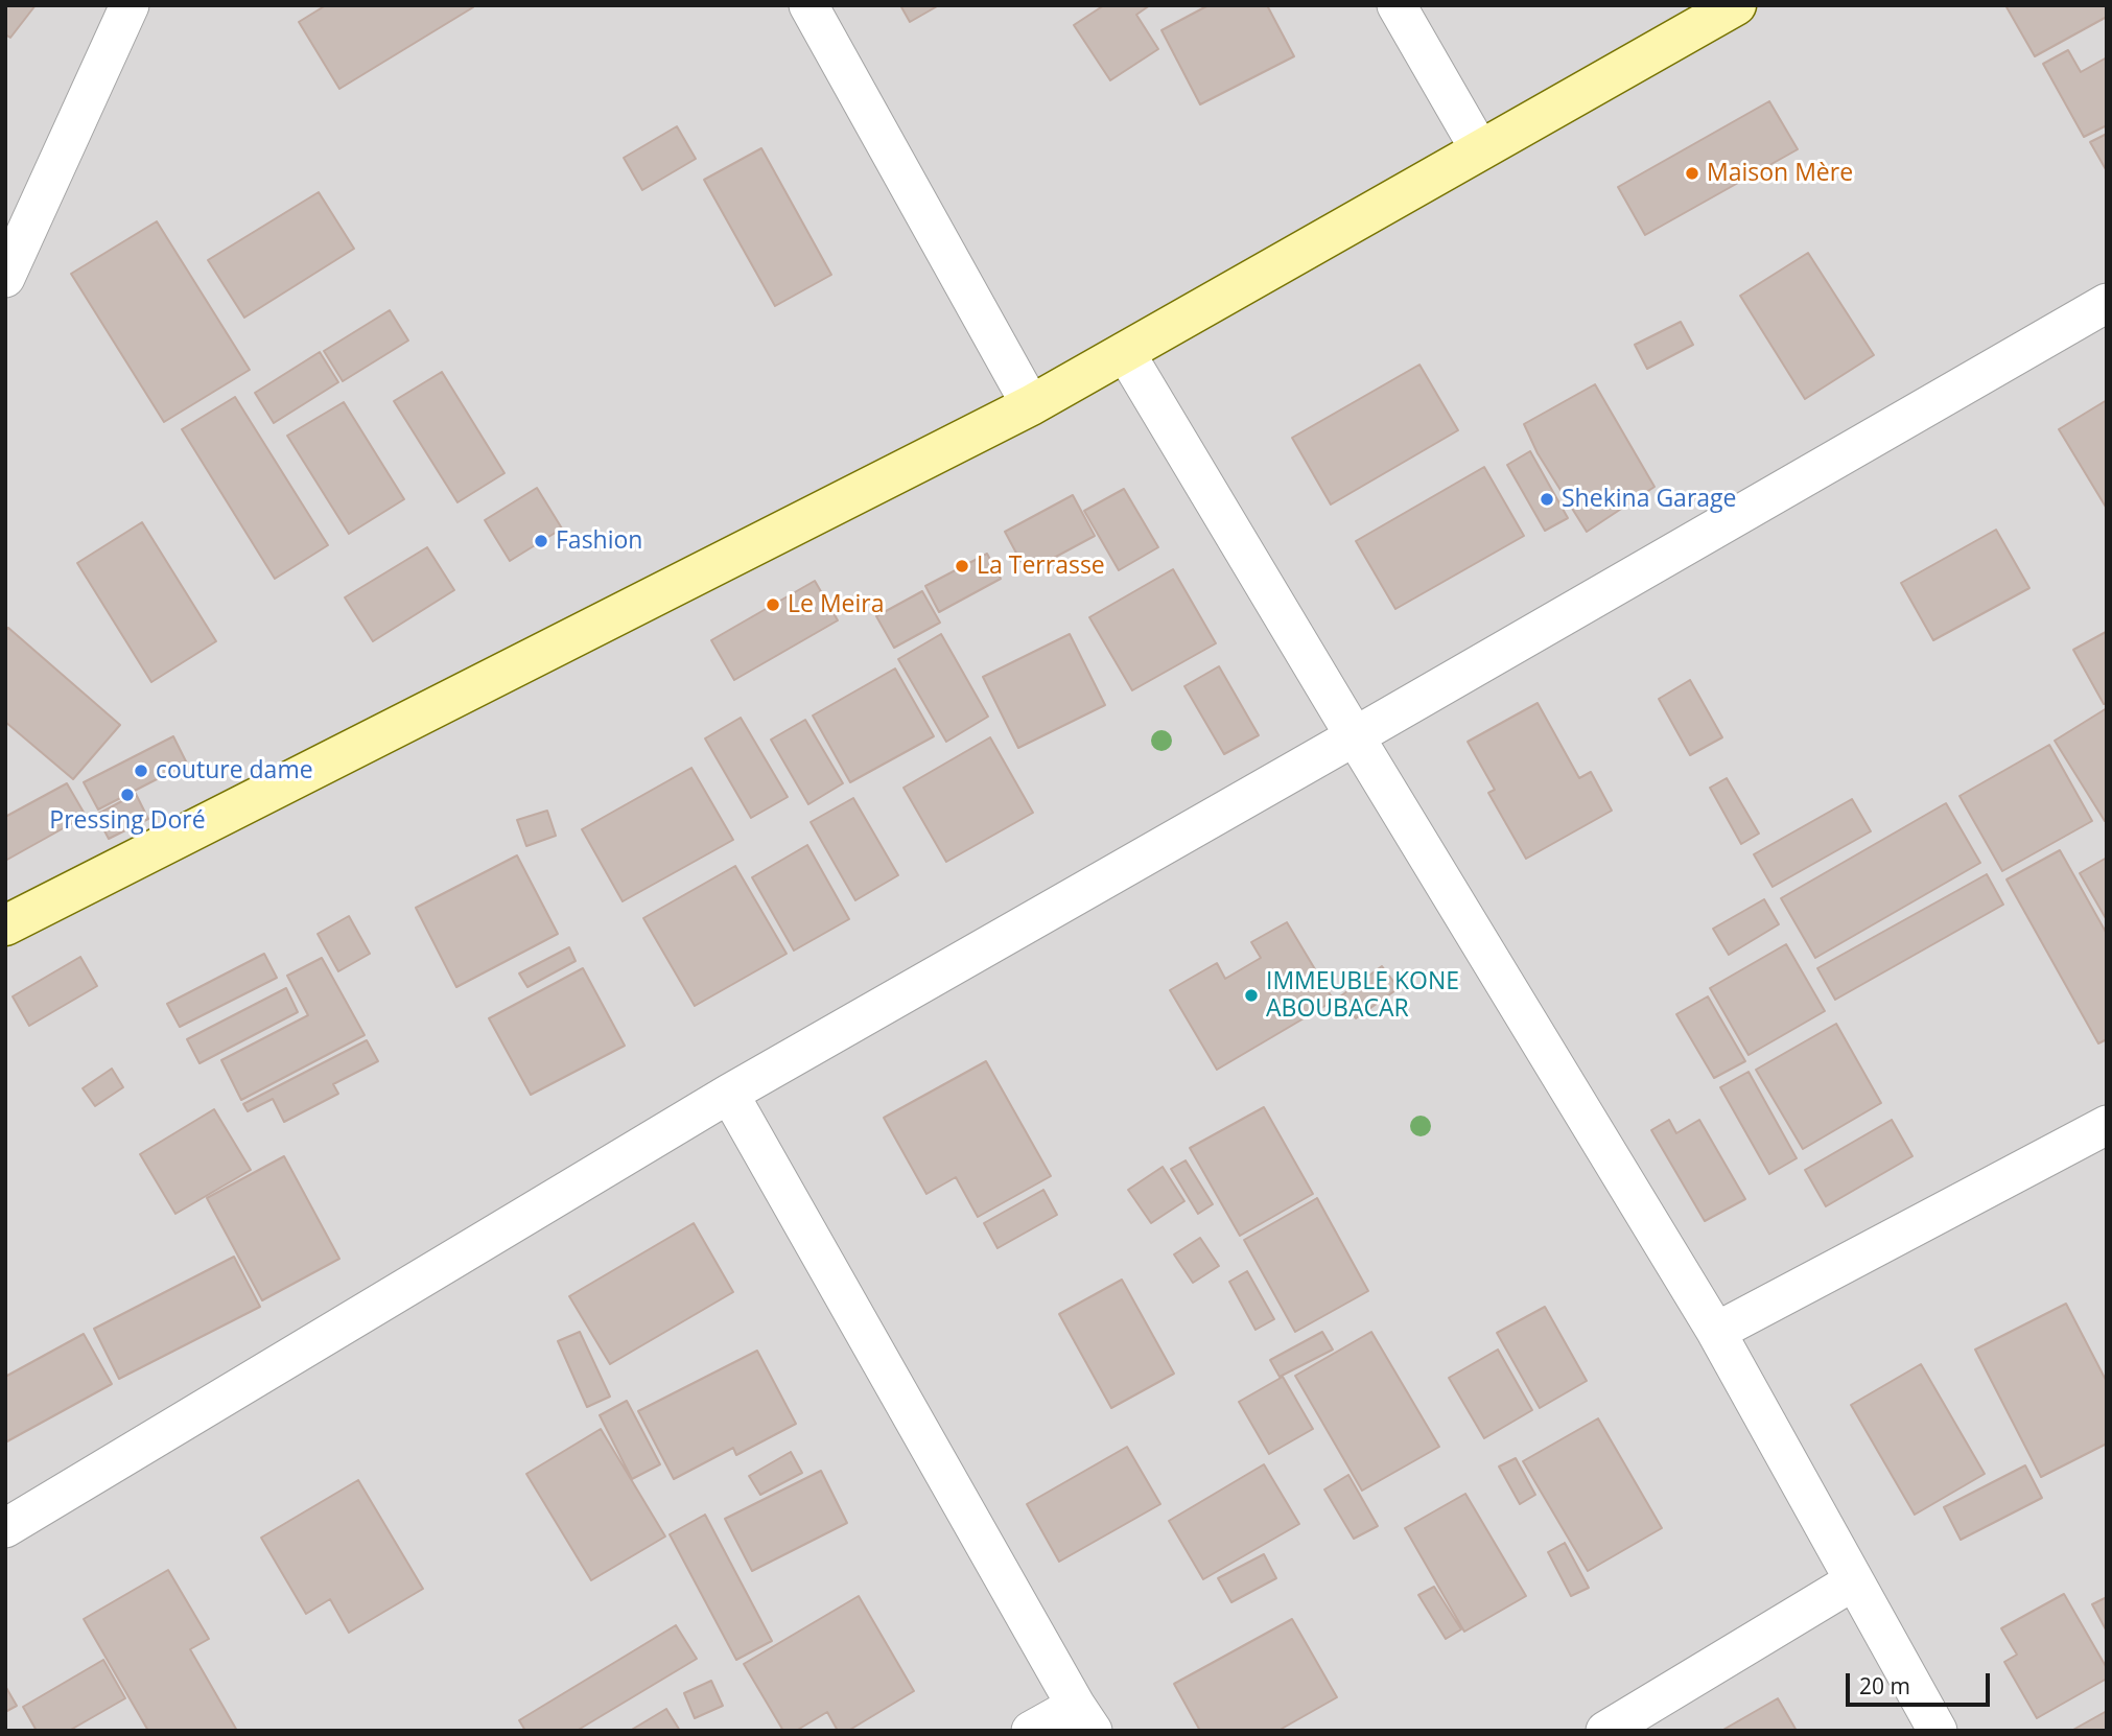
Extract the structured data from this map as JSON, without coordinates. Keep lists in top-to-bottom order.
{
  "places": [
    "Maison Mère",
    "Shekina Garage",
    "Fashion",
    "La Terrasse",
    "Le Meira",
    "couture dame",
    "Pressing Doré",
    "IMMEUBLE KONE ABOUBACAR"
  ],
  "scale_bar": "20 m"
}
